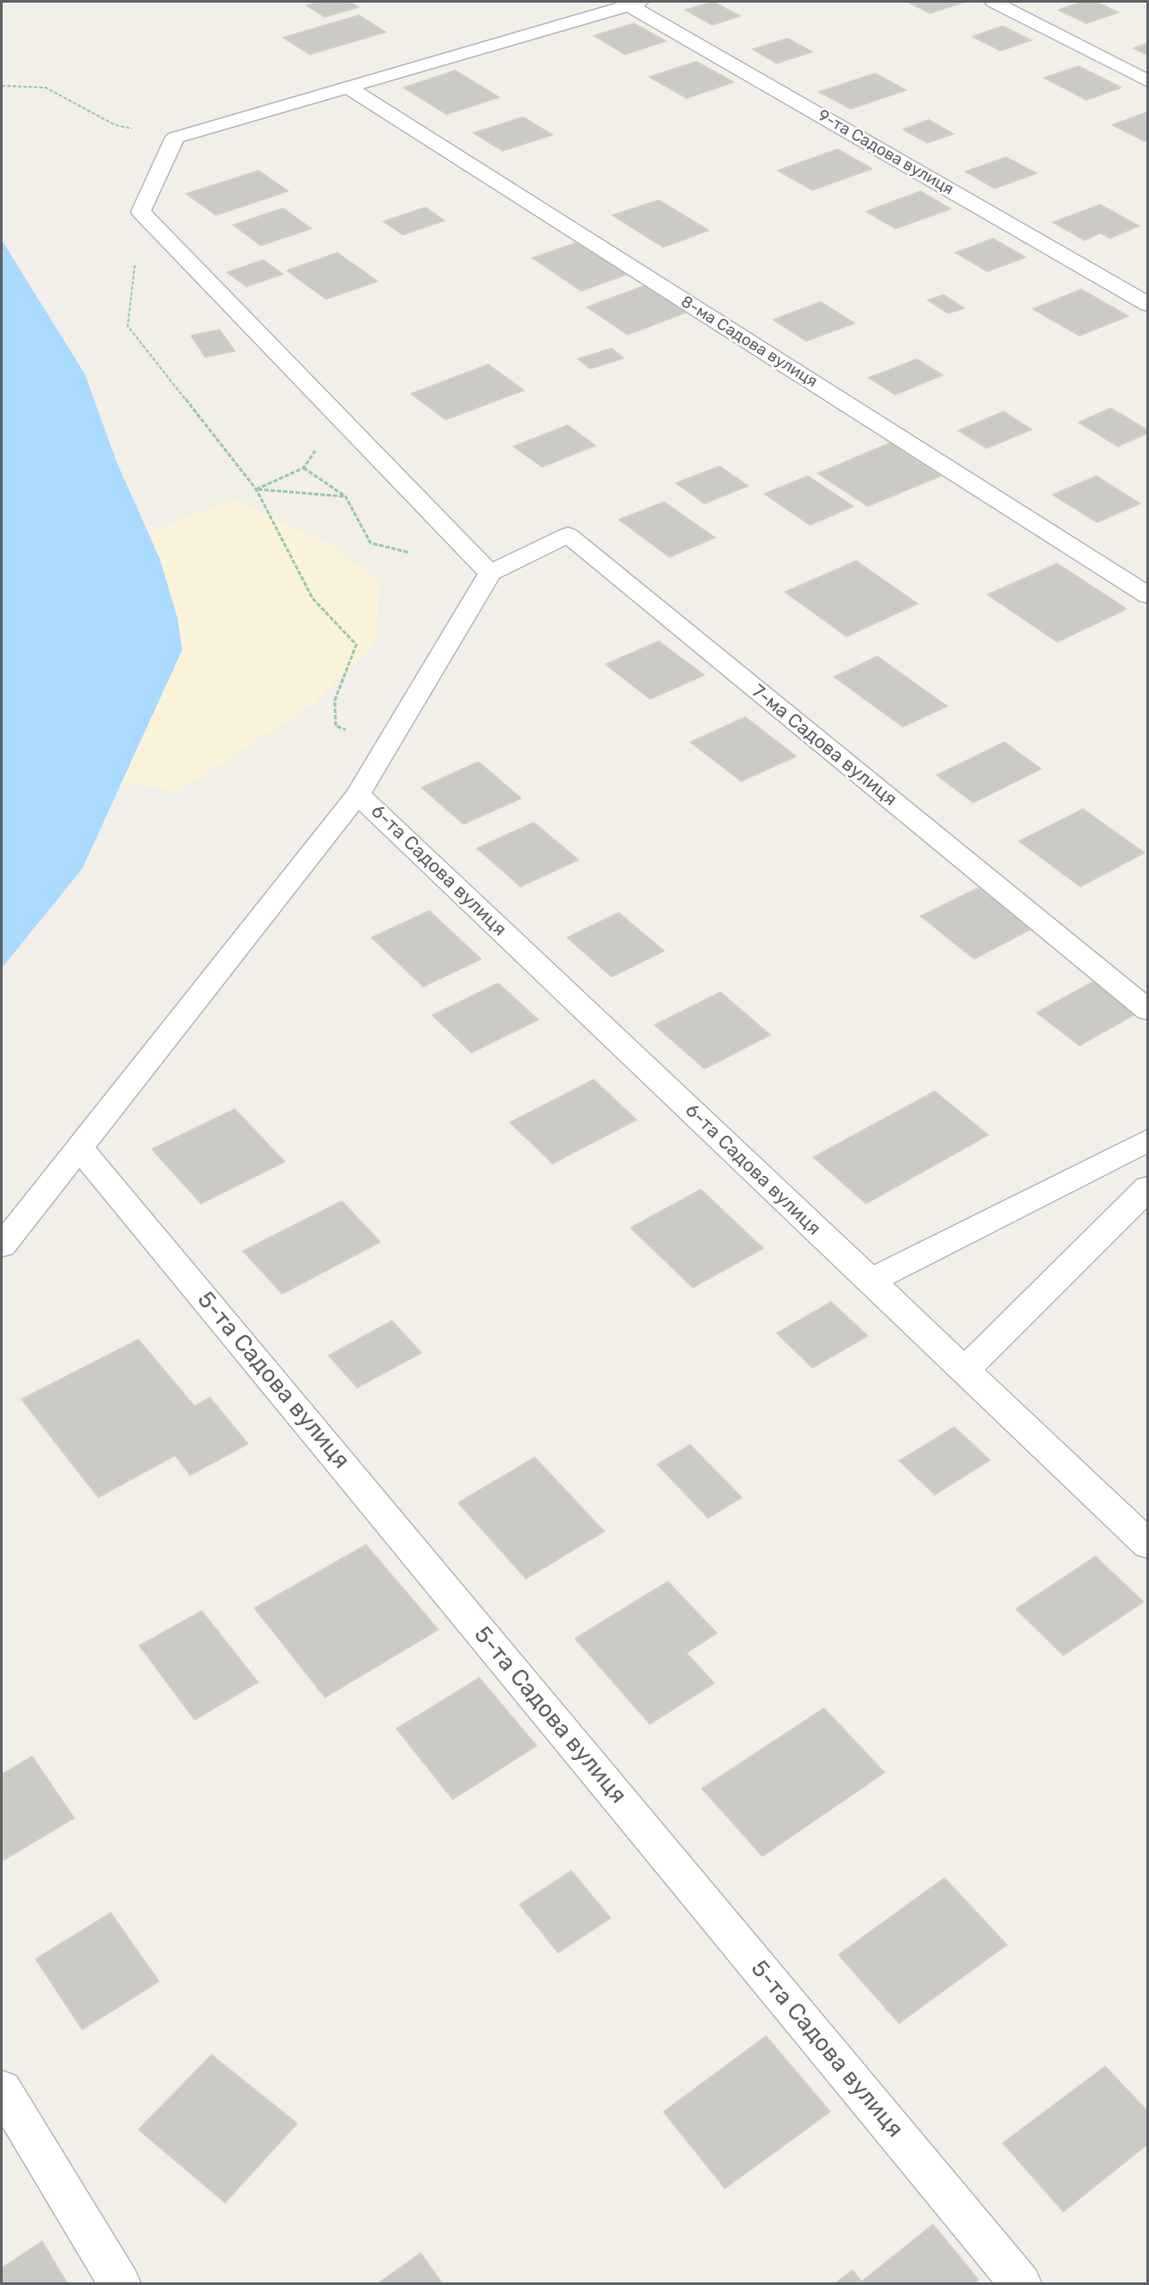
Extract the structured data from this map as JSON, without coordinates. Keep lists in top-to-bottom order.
{
  "streets": {
    "street": [
      "9-та Садова вулиця",
      "8-ма Садова вулиця",
      "7-ма Садова вулиця",
      "6-та Садова вулиця",
      "5-та Садова вулиця"
    ]
  }
}
